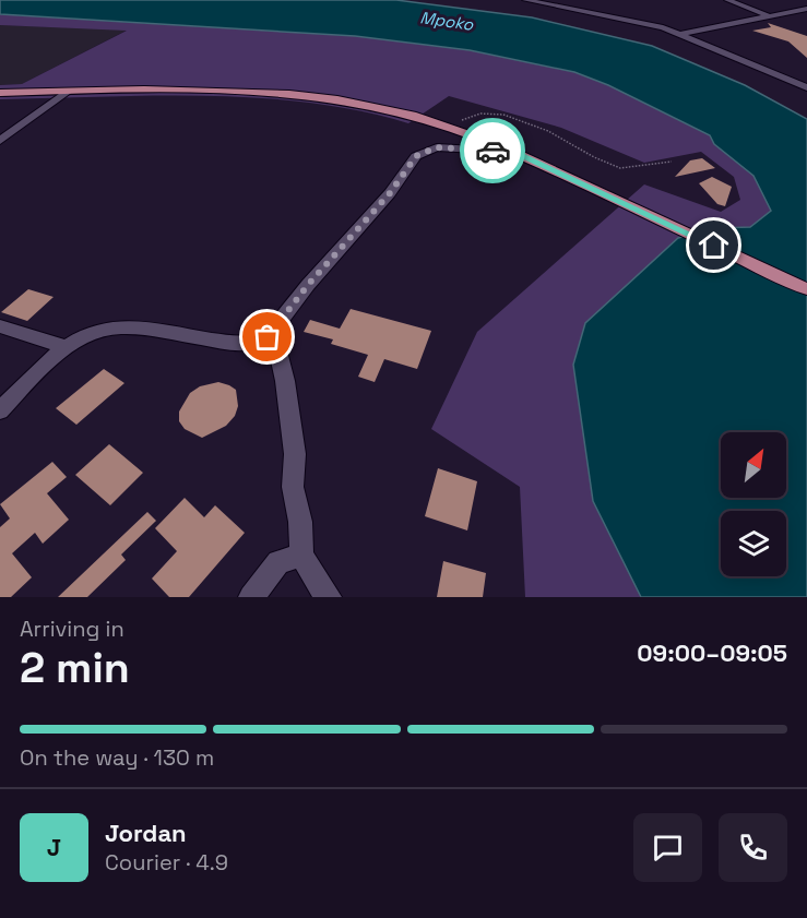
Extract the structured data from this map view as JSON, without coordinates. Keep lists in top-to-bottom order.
{
  "water": ["Mpoko"],
  "north": "top right",
  "page": {
    "heading": ["2 min", "Arriving in", "09:00–09:05"],
    "panel": ["Jordan", "Courier · 4.9"],
    "bar": "On the way · 130 m",
    "round": "J"
  }
}
